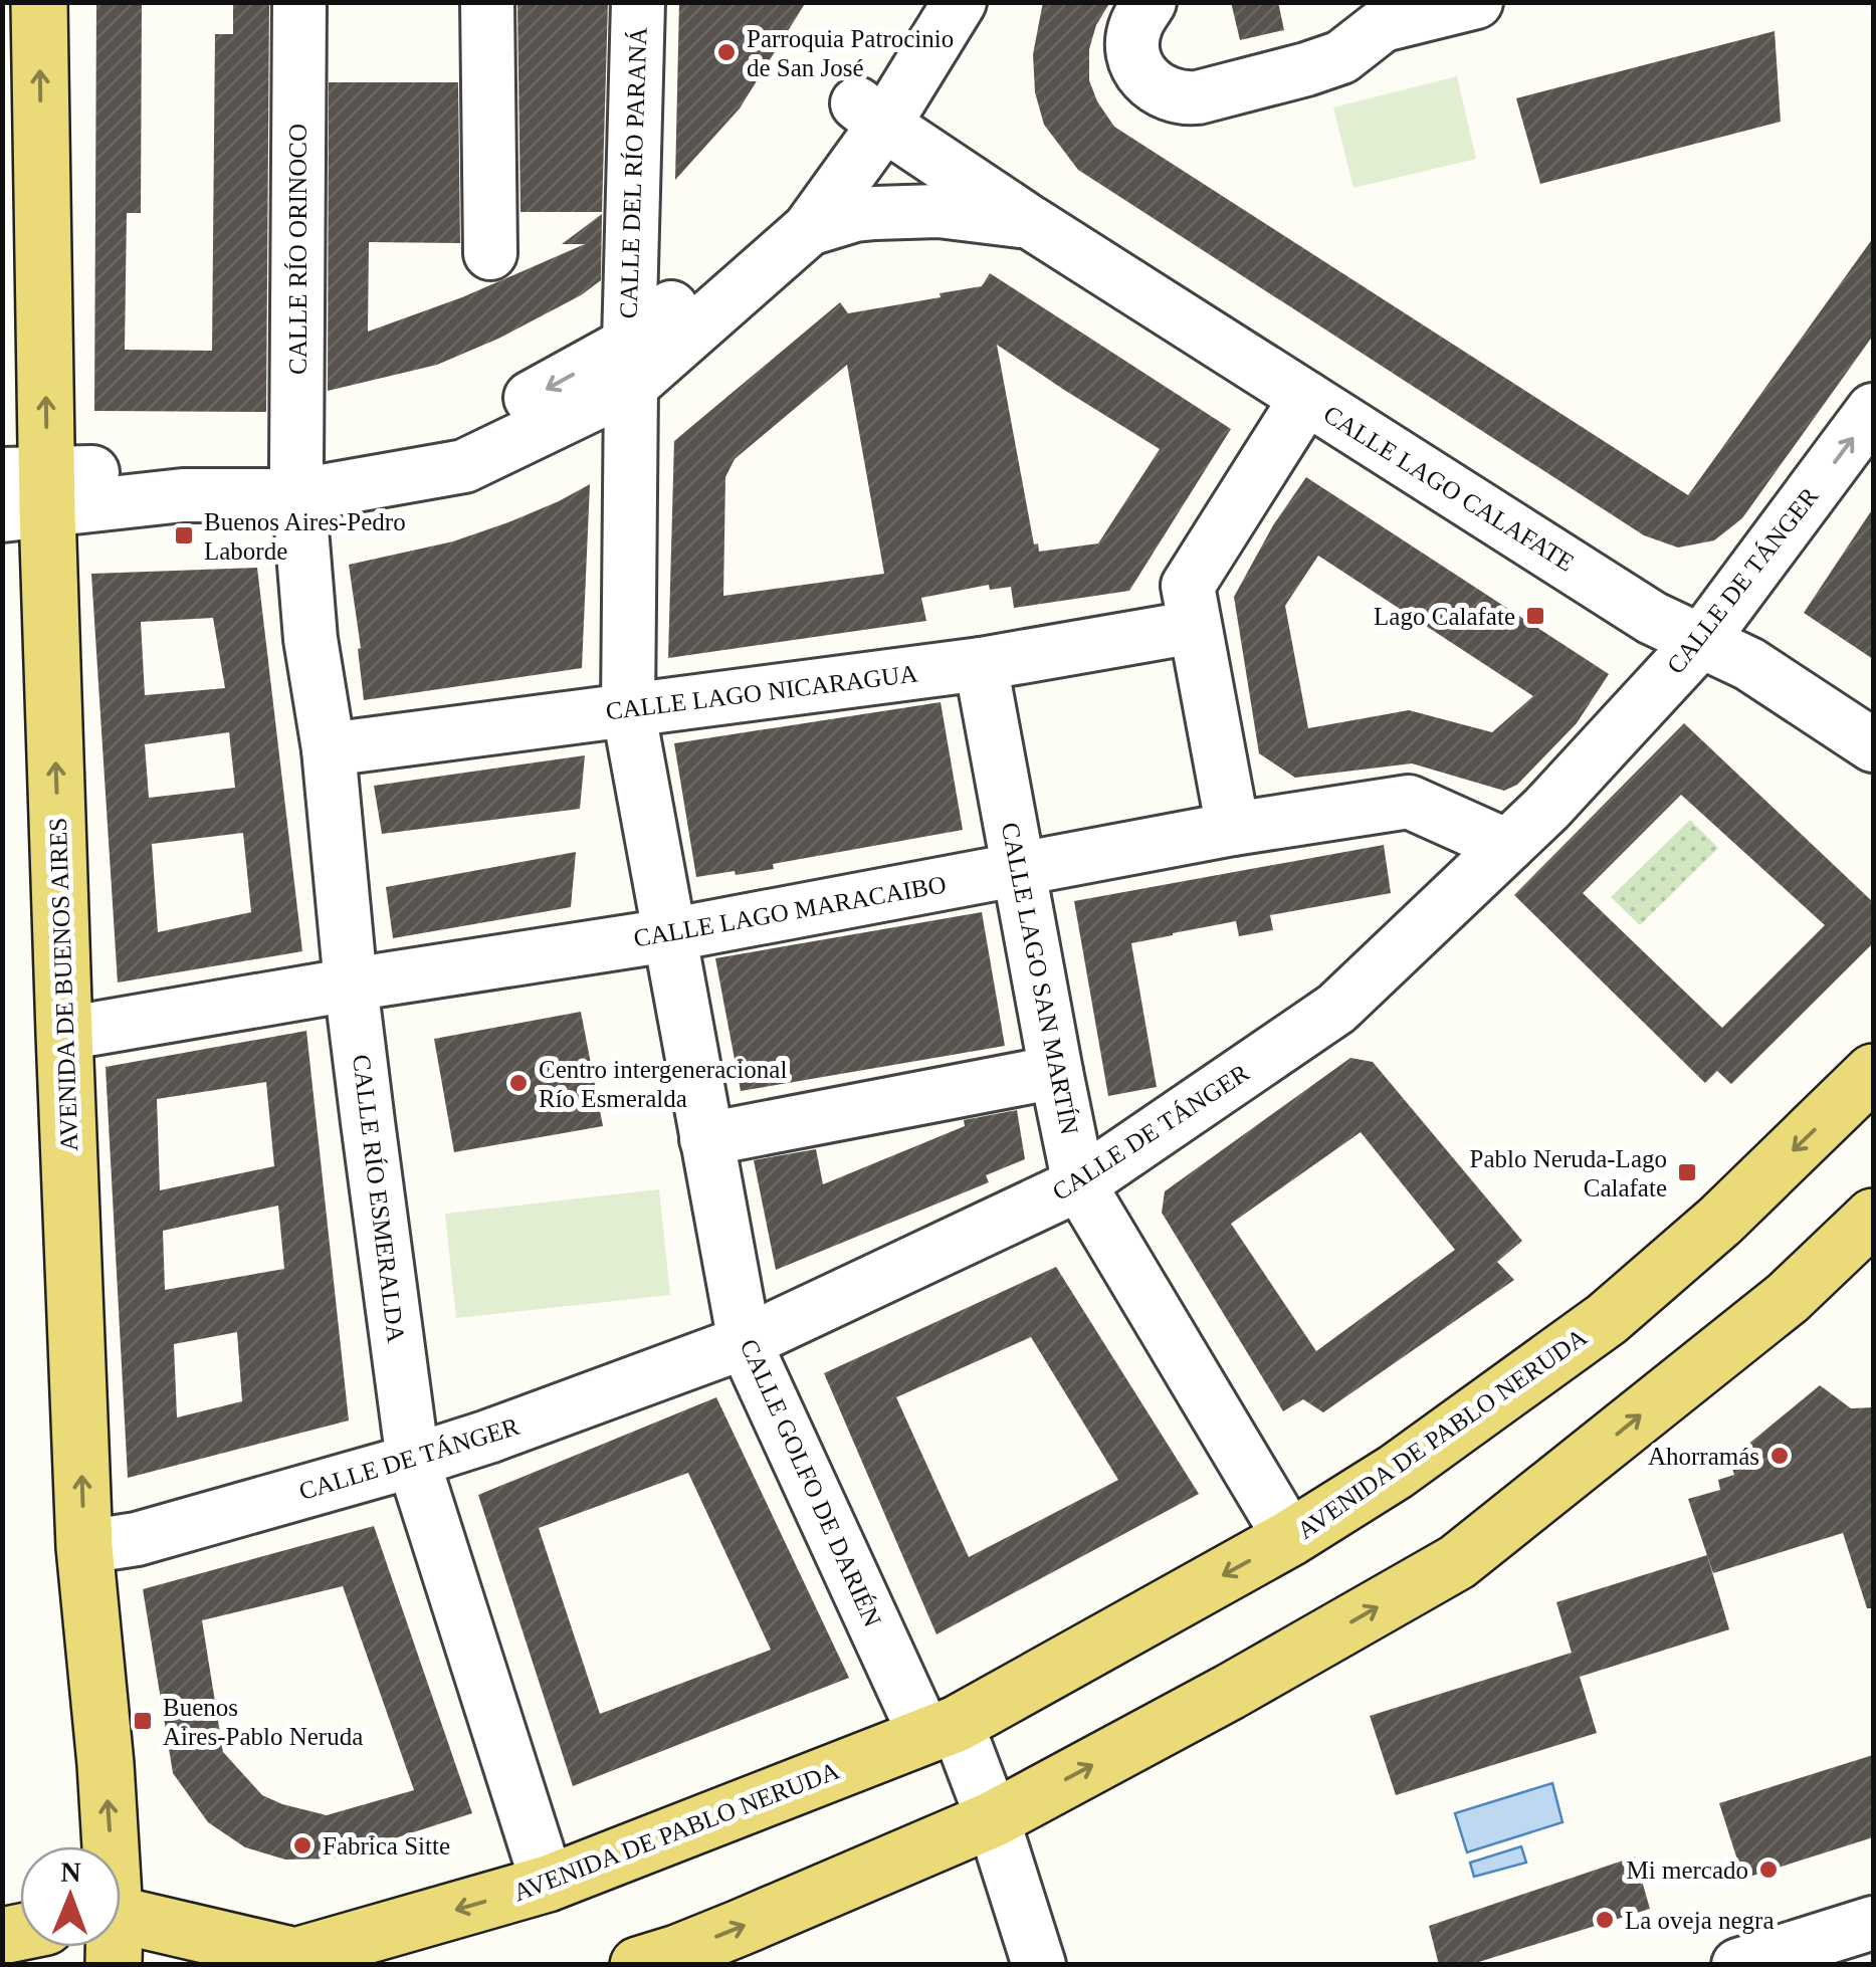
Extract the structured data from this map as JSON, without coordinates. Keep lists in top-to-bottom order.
{
  "streets": {
    "main road": ["AVENIDA DE BUENOS AIRES", "AVENIDA DE PABLO NERUDA"],
    "street": [
      "CALLE DEL RÍO PARANÁ",
      "CALLE RÍO ORINOCO",
      "CALLE LAGO CALAFATE",
      "CALLE DE TÁNGER",
      "CALLE LAGO NICARAGUA",
      "CALLE LAGO MARACAIBO",
      "CALLE LAGO SAN MARTÍN",
      "CALLE RÍO ESMERALDA",
      "CALLE GOLFO DE DARIÉN"
    ]
  },
  "crossings": [
    ["CALLE DEL RÍO PARANÁ", "CALLE GOLFO DE DARIÉN"],
    ["CALLE RÍO ORINOCO", "CALLE RÍO ESMERALDA"],
    ["CALLE LAGO CALAFATE", "CALLE DE TÁNGER"],
    ["CALLE DE TÁNGER", "CALLE LAGO MARACAIBO"],
    ["CALLE DE TÁNGER", "CALLE LAGO SAN MARTÍN"],
    ["CALLE DE TÁNGER", "AVENIDA DE BUENOS AIRES"],
    ["CALLE DE TÁNGER", "CALLE RÍO ESMERALDA"],
    ["CALLE DE TÁNGER", "CALLE GOLFO DE DARIÉN"],
    ["CALLE LAGO NICARAGUA", "CALLE LAGO SAN MARTÍN"],
    ["CALLE LAGO NICARAGUA", "CALLE RÍO ESMERALDA"],
    ["CALLE LAGO NICARAGUA", "CALLE GOLFO DE DARIÉN"],
    ["CALLE LAGO MARACAIBO", "CALLE LAGO SAN MARTÍN"],
    ["CALLE LAGO MARACAIBO", "AVENIDA DE BUENOS AIRES"],
    ["CALLE LAGO MARACAIBO", "CALLE RÍO ESMERALDA"],
    ["CALLE LAGO MARACAIBO", "CALLE GOLFO DE DARIÉN"],
    ["CALLE LAGO SAN MARTÍN", "AVENIDA DE PABLO NERUDA"],
    ["CALLE RÍO ESMERALDA", "AVENIDA DE PABLO NERUDA"],
    ["AVENIDA DE PABLO NERUDA", "CALLE GOLFO DE DARIÉN"]
  ],
  "one_way": ["AVENIDA DE BUENOS AIRES"],
  "places": {
    "other": [
      "Parroquia Patrocinio de San José",
      "Centro intergeneracional Río Esmeralda",
      "Ahorramás",
      "Fabrica Sitte",
      "Mi mercado",
      "La oveja negra"
    ],
    "transit": [
      "Buenos Aires-Pedro Laborde",
      "Lago Calafate",
      "Pablo Neruda-Lago Calafate",
      "Buenos Aires-Pablo Neruda"
    ]
  },
  "north": "top"
}
